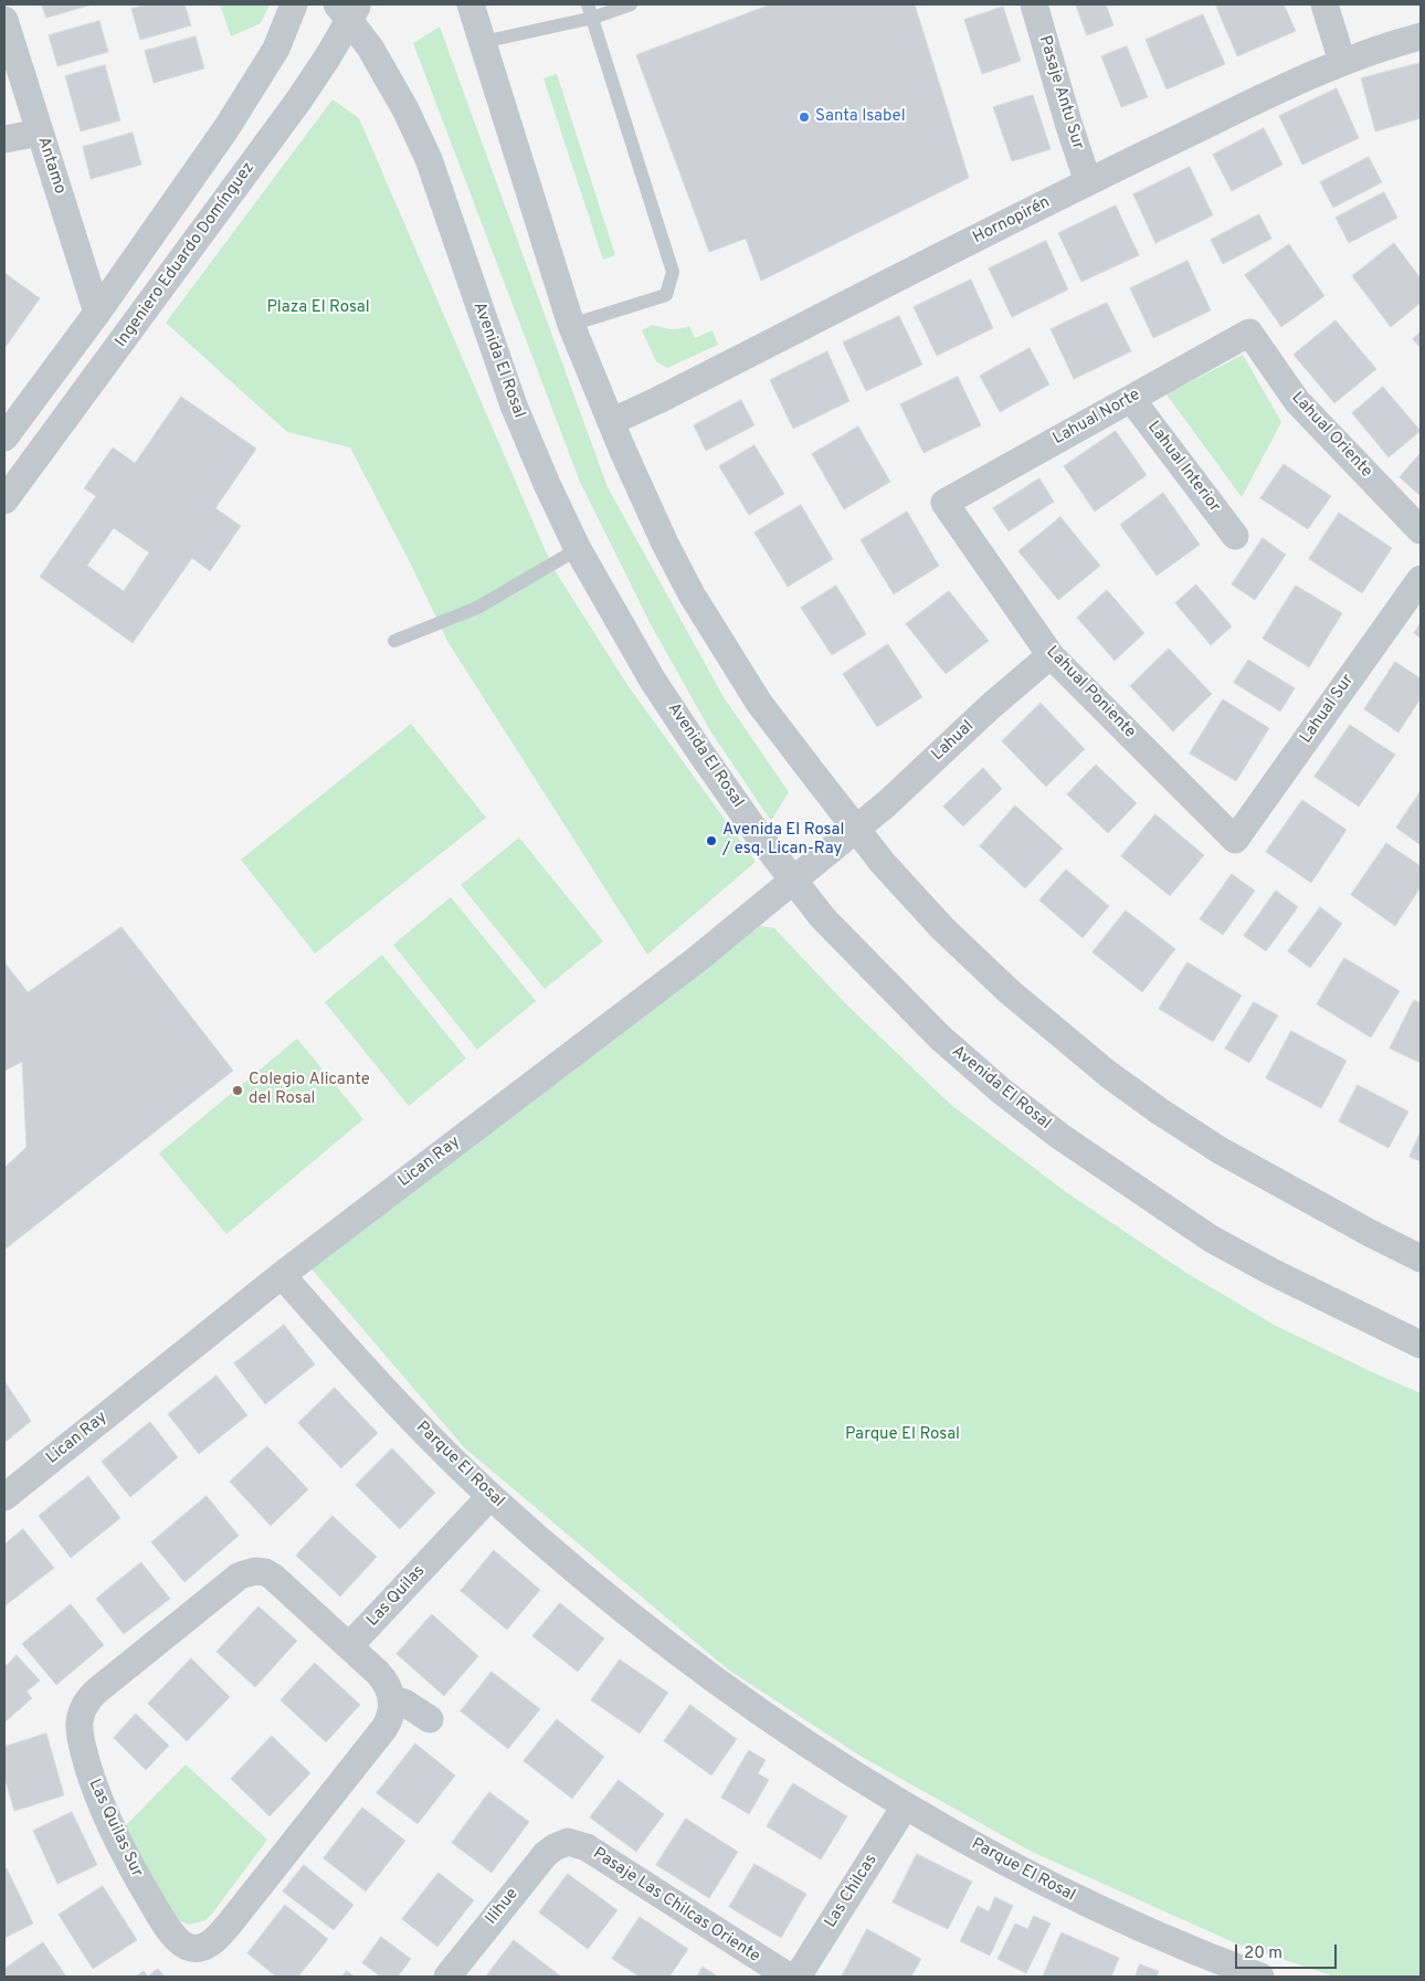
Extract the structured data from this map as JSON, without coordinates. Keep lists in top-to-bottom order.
{
  "streets": {
    "street": [
      "Pasaje Antu Sur",
      "Antamo",
      "Hornopirén",
      "Ingeniero Eduardo Domínguez",
      "Avenida El Rosal",
      "Lahual Norte",
      "Lahual Oriente",
      "Lahual Interior",
      "Lahual Poniente",
      "Lahual Sur",
      "Lahual",
      "Lican Ray",
      "Parque El Rosal",
      "Las Quilas",
      "Las Quilas Sur",
      "Las Chilcas",
      "Pasaje Las Chilcas Oriente",
      "Ilihue"
    ]
  },
  "crossings": [
    ["Pasaje Antu Sur", "Hornopirén"],
    ["Ingeniero Eduardo Domínguez", "Avenida El Rosal"],
    ["Avenida El Rosal", "Lican Ray"],
    ["Lahual Norte", "Lahual Oriente"],
    ["Lahual Norte", "Lahual Interior"],
    ["Lahual Norte", "Lahual Poniente"],
    ["Lahual Poniente", "Lahual Sur"],
    ["Lahual Poniente", "Lahual"],
    ["Lahual", "Lican Ray"],
    ["Lican Ray", "Parque El Rosal"],
    ["Parque El Rosal", "Las Quilas"],
    ["Parque El Rosal", "Las Chilcas"],
    ["Las Quilas", "Las Quilas Sur"],
    ["Pasaje Las Chilcas Oriente", "Ilihue"]
  ],
  "parks": ["Plaza El Rosal", "Parque El Rosal"],
  "places": ["Santa Isabel", "Avenida El Rosal / esq. Lican-Ray", "Colegio Alicante del Rosal"],
  "scale_bar": "20 m"
}
